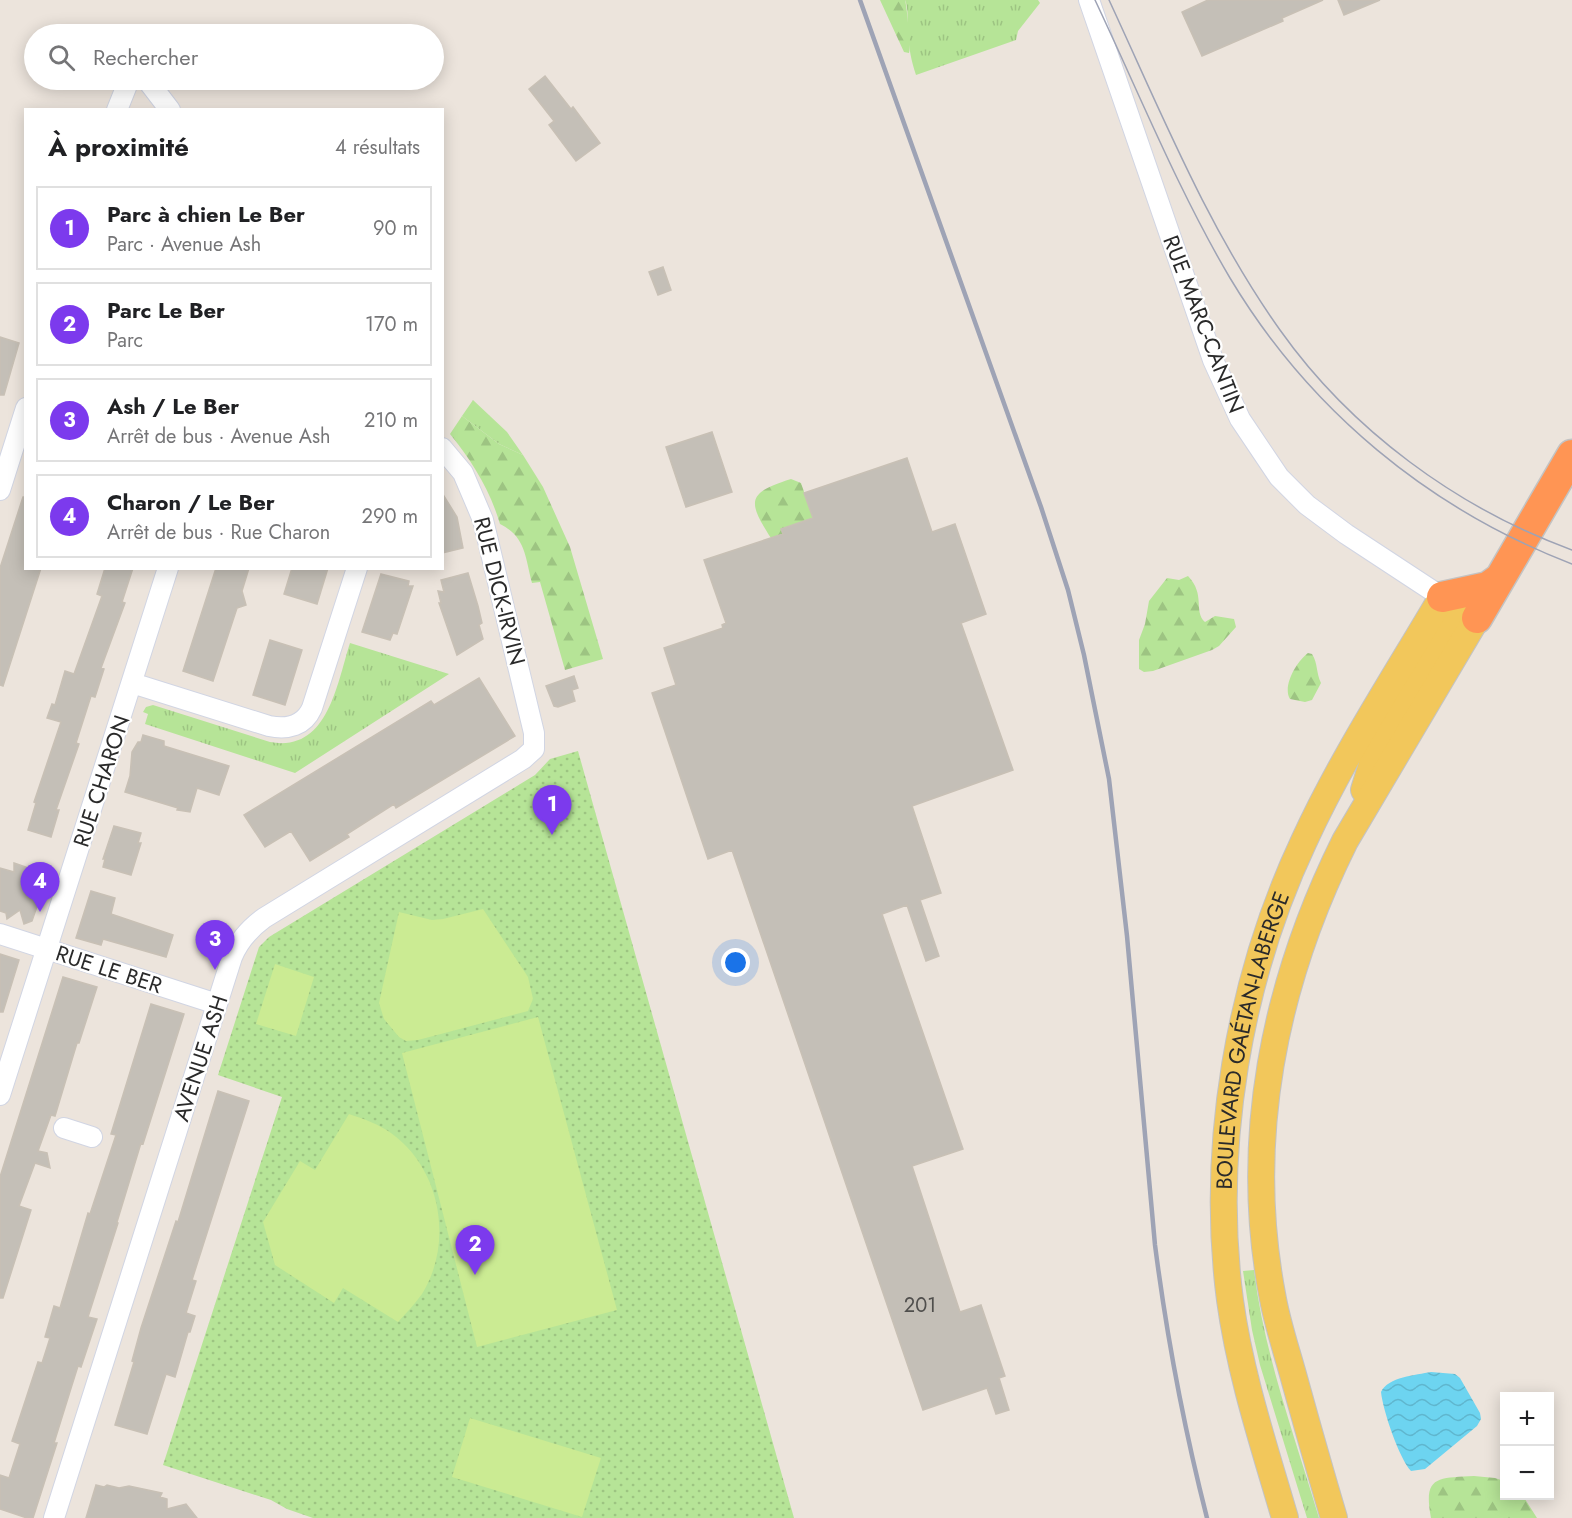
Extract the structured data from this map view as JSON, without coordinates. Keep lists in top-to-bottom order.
{
  "streets": {
    "main road": ["BOULEVARD GAÉTAN-LABERGE"],
    "street": [
      "RUE MARC-CANTIN",
      "RUE DICK-IRVIN",
      "RUE CHARON",
      "RUE LE BER",
      "AVENUE ASH"
    ]
  },
  "crossings": [
    ["RUE MARC-CANTIN", "BOULEVARD GAÉTAN-LABERGE"],
    ["RUE DICK-IRVIN", "AVENUE ASH"],
    ["RUE CHARON", "RUE LE BER"],
    ["RUE LE BER", "AVENUE ASH"]
  ],
  "house_numbers": ["201"],
  "page": {
    "search": "Rechercher",
    "heading": ["À proximité", "4 résultats"],
    "list": [
      {
        "mark": "1",
        "name": "Parc à chien Le Ber",
        "note": "Parc · Avenue Ash",
        "value": "90 m"
      },
      {
        "mark": "2",
        "name": "Parc Le Ber",
        "note": "Parc",
        "value": "170 m"
      },
      {
        "mark": "3",
        "name": "Ash / Le Ber",
        "note": "Arrêt de bus · Avenue Ash",
        "value": "210 m"
      },
      {
        "mark": "4",
        "name": "Charon / Le Ber",
        "note": "Arrêt de bus · Rue Charon",
        "value": "290 m"
      }
    ],
    "pins": [
      "1",
      "4",
      "3",
      "2"
    ],
    "map_buttons": ["+", "−"]
  }
}
